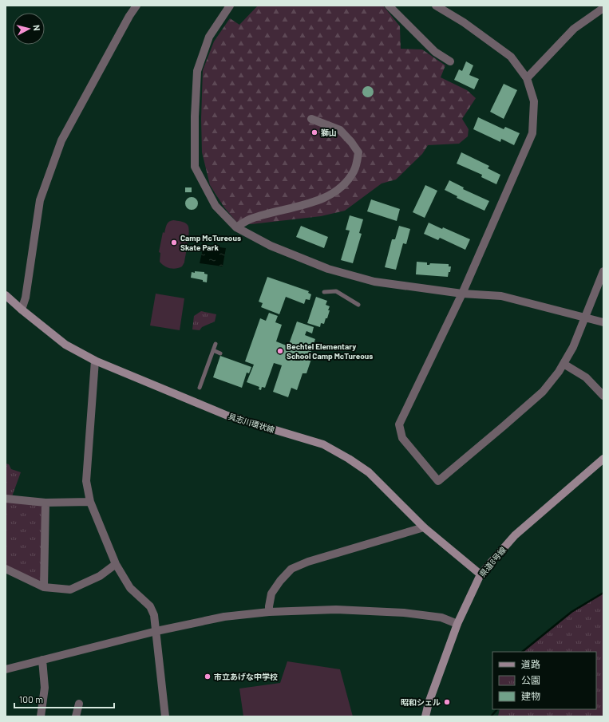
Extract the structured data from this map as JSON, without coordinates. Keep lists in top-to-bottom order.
{
  "streets": {
    "main road": ["具志川環状線", "県道8号線"]
  },
  "crossings": [
    ["具志川環状線", "県道8号線"]
  ],
  "places": [
    "獅山",
    "Camp McTureous Skate Park",
    "Bechtel Elementary School Camp McTureous",
    "市立あげな中学校",
    "昭和シェル"
  ],
  "legend": ["道路", "公園", "建物"],
  "scale_bar": "100 m",
  "north": "right"
}
